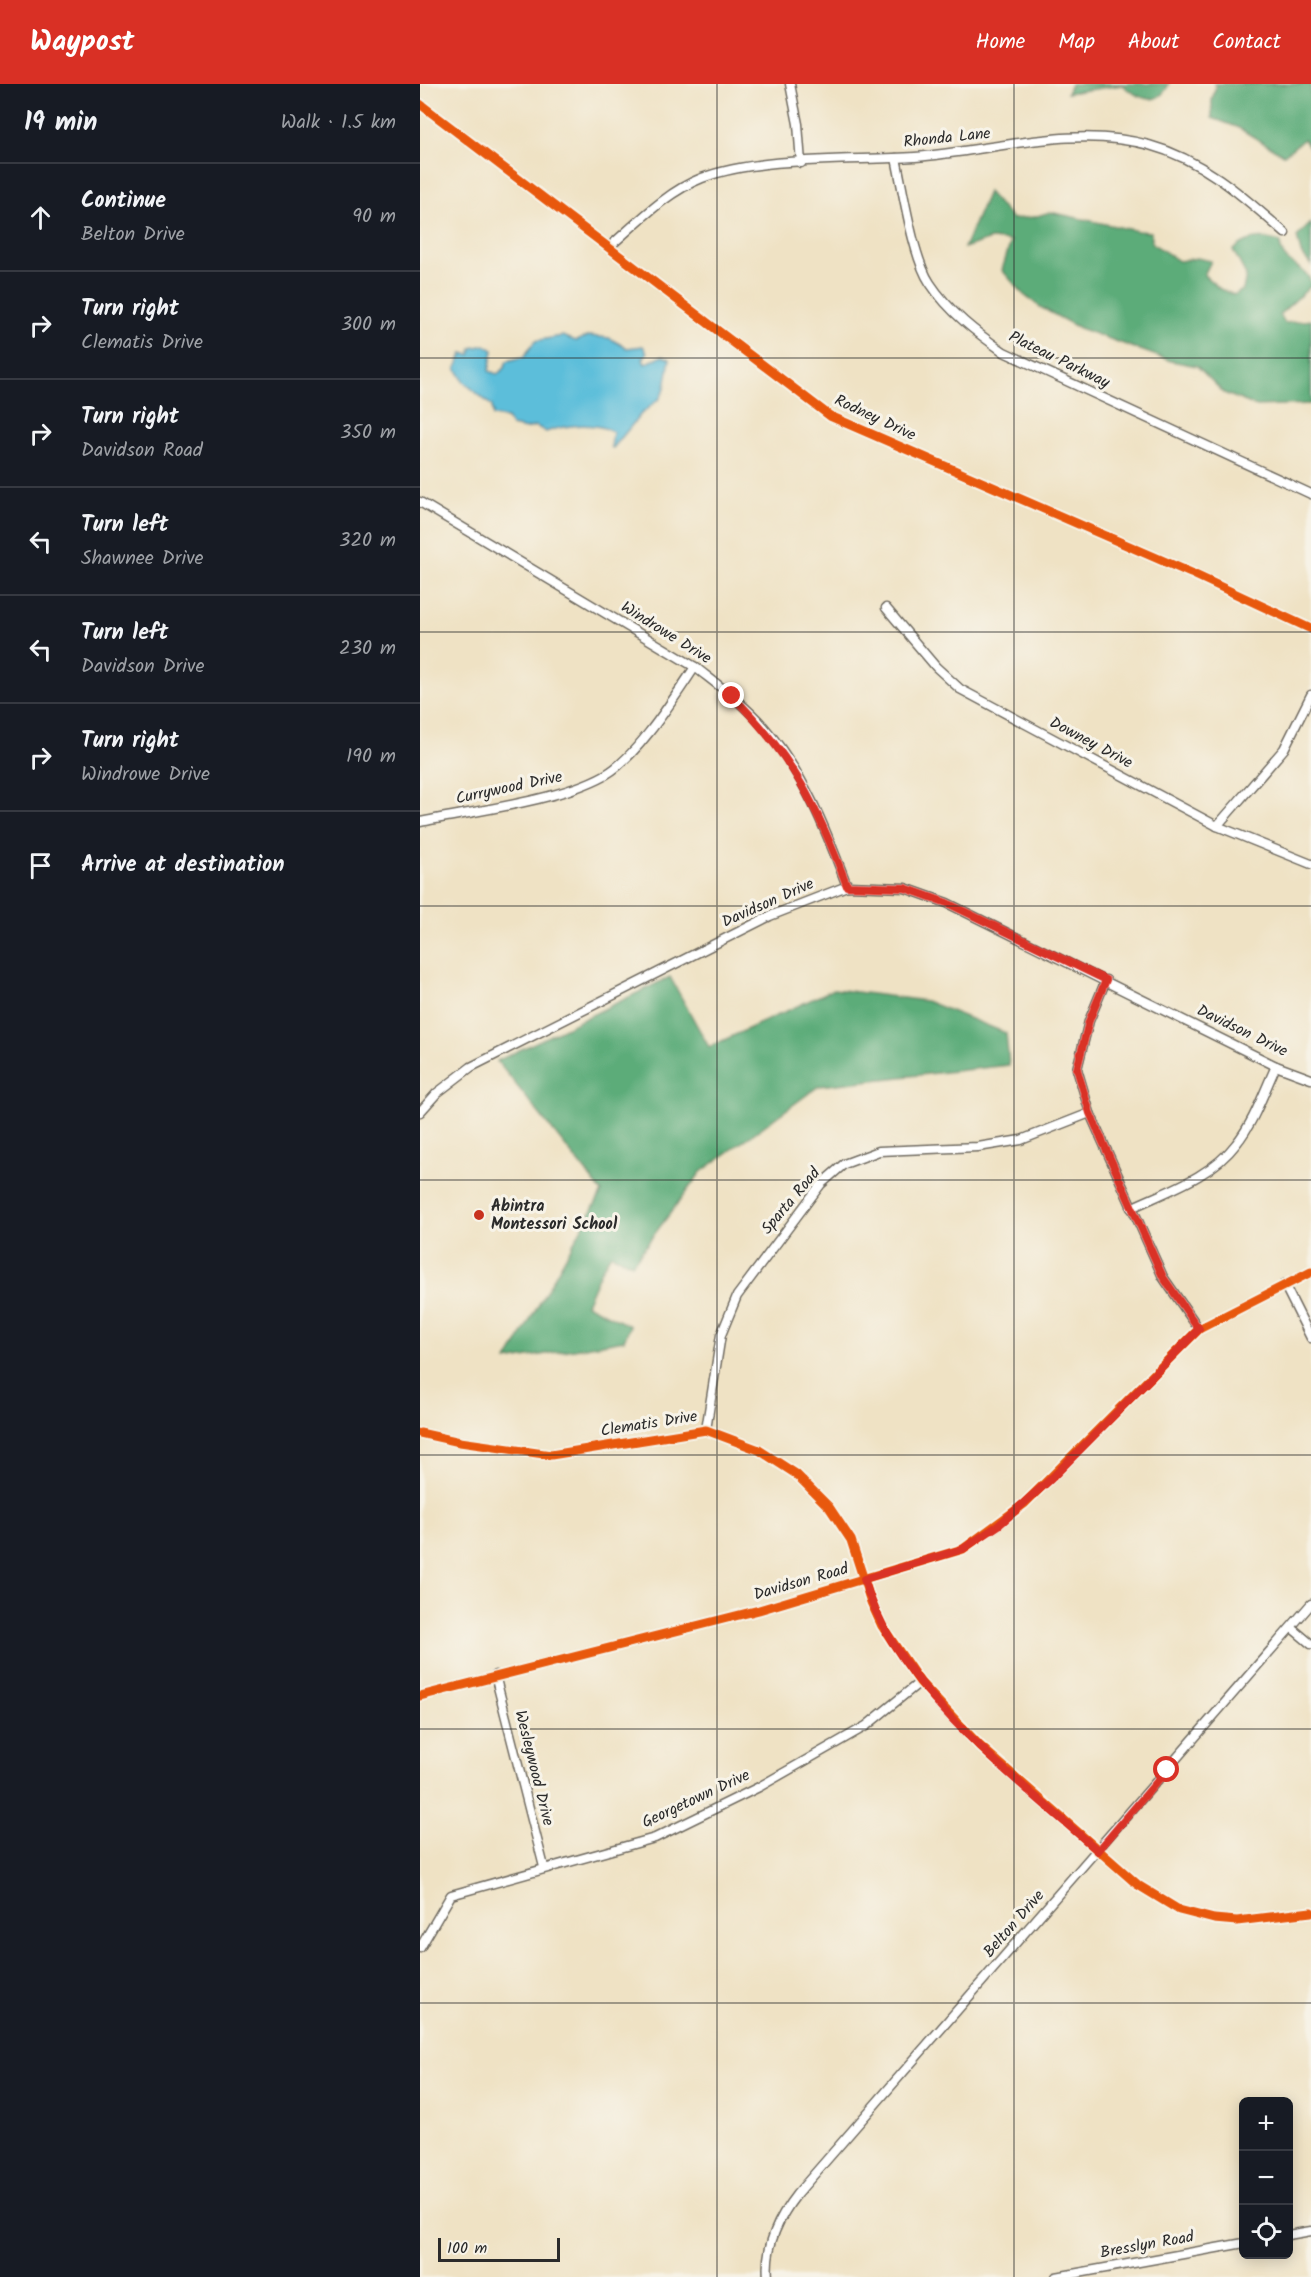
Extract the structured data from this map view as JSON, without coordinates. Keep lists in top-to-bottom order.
{
  "streets": {
    "street": [
      "Rhonda Lane",
      "Plateau Parkway",
      "Rodney Drive",
      "Windrowe Drive",
      "Downey Drive",
      "Currywood Drive",
      "Davidson Drive",
      "Sparta Road",
      "Clematis Drive",
      "Davidson Road",
      "Wesleywood Drive",
      "Georgetown Drive",
      "Belton Drive",
      "Bresslyn Road"
    ]
  },
  "crossings": [
    ["Rhonda Lane", "Plateau Parkway"],
    ["Rhonda Lane", "Rodney Drive"],
    ["Windrowe Drive", "Currywood Drive"],
    ["Windrowe Drive", "Davidson Drive"],
    ["Sparta Road", "Clematis Drive"],
    ["Clematis Drive", "Davidson Road"],
    ["Clematis Drive", "Georgetown Drive"],
    ["Clematis Drive", "Belton Drive"],
    ["Davidson Road", "Wesleywood Drive"],
    ["Wesleywood Drive", "Georgetown Drive"]
  ],
  "places": ["Abintra Montessori School"],
  "scale_bar": "100 m",
  "page": {
    "header": "Waypost",
    "nav": [
      "Home",
      "Map",
      "About",
      "Contact"
    ],
    "heading": ["19 min", "Walk · 1.5 km"],
    "list": [
      ["Continue", "Belton Drive", "90 m"],
      ["Turn right", "Clematis Drive", "300 m"],
      ["Turn right", "Davidson Road", "350 m"],
      ["Turn left", "Shawnee Drive", "320 m"],
      ["Turn left", "Davidson Drive", "230 m"],
      ["Turn right", "Windrowe Drive", "190 m"],
      "Arrive at destination"
    ],
    "map_buttons": ["+", "−"],
    "scale": "100 m"
  }
}
